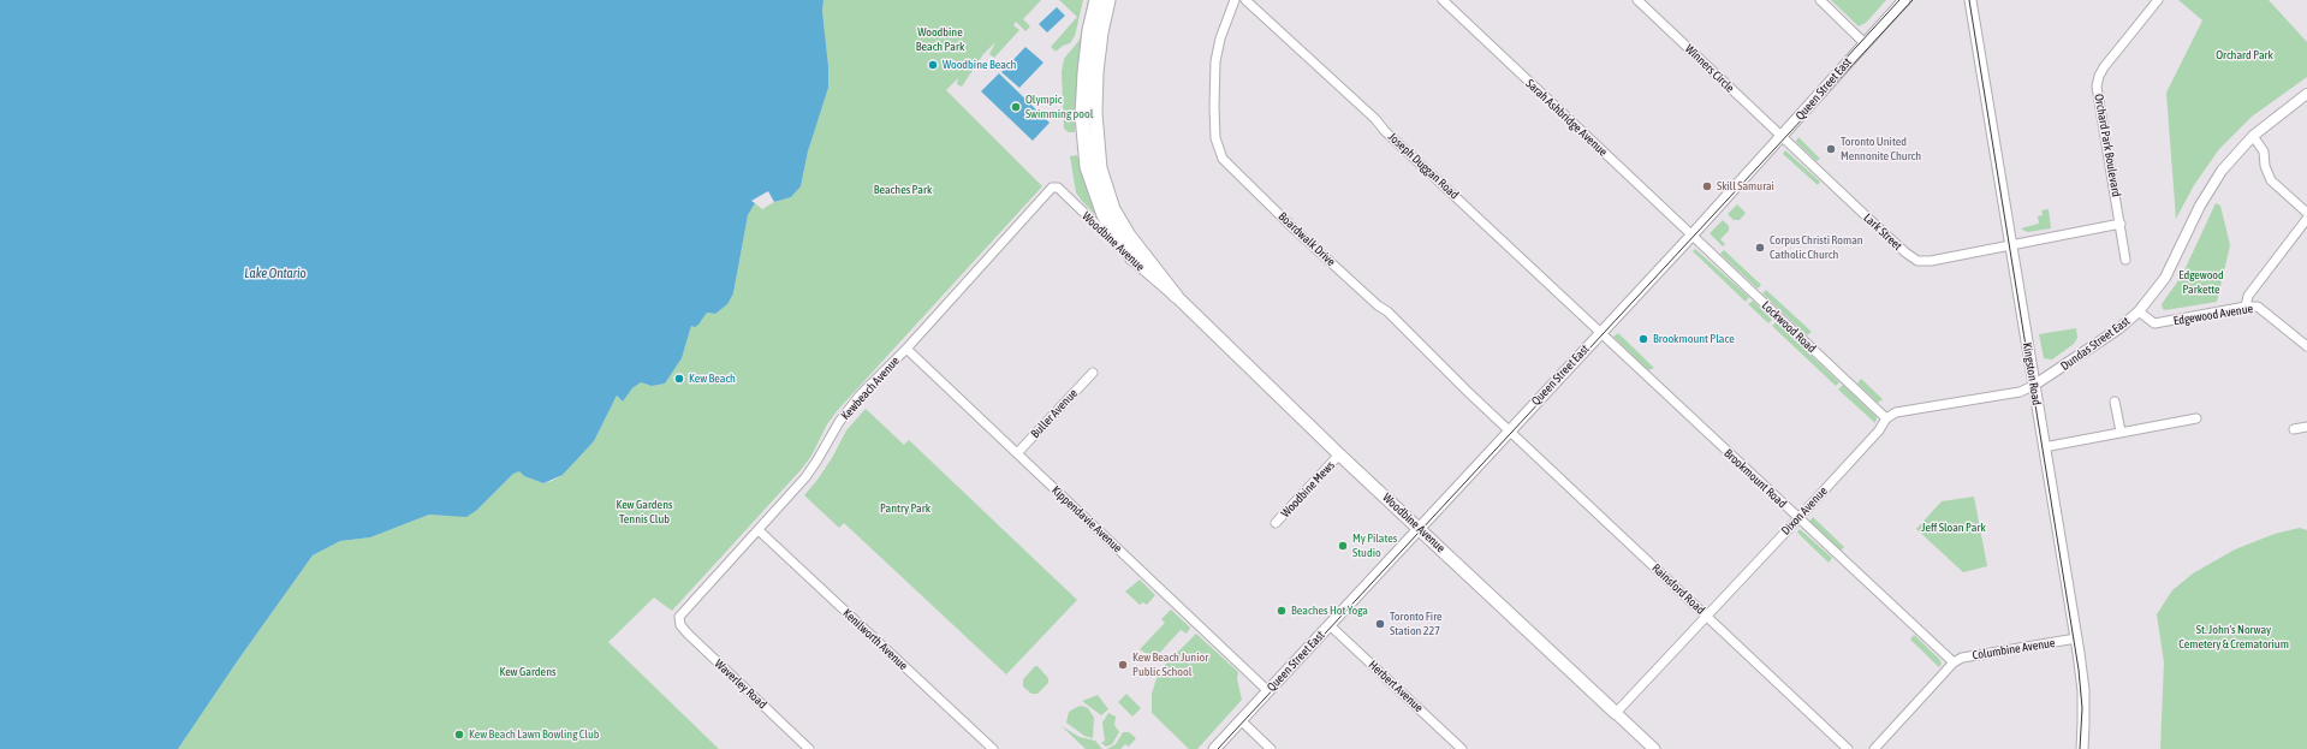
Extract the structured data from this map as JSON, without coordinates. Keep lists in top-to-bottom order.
{
  "streets": {
    "highway": ["Woodbine Avenue"],
    "main road": ["Queen Street East", "Kingston Road"],
    "street": [
      "Winners Circle",
      "Sarah Ashbridge Avenue",
      "Orchard Park Boulevard",
      "Joseph Duggan Road",
      "Lark Street",
      "Boardwalk Drive",
      "Edgewood Avenue",
      "Lockwood Road",
      "Dundas Street East",
      "Kewbeach Avenue",
      "Buller Avenue",
      "Brookmount Road",
      "Woodbine Mews",
      "Dixon Avenue",
      "Kippendavie Avenue",
      "Rainsford Road",
      "Kenilworth Avenue",
      "Columbine Avenue",
      "Waverley Road",
      "Herbert Avenue"
    ]
  },
  "crossings": [
    ["Winners Circle", "Queen Street East"],
    ["Winners Circle", "Lark Street"],
    ["Queen Street East", "Sarah Ashbridge Avenue"],
    ["Queen Street East", "Joseph Duggan Road"],
    ["Queen Street East", "Lark Street"],
    ["Queen Street East", "Boardwalk Drive"],
    ["Queen Street East", "Woodbine Avenue"],
    ["Queen Street East", "Lockwood Road"],
    ["Queen Street East", "Brookmount Road"],
    ["Queen Street East", "Kippendavie Avenue"],
    ["Queen Street East", "Rainsford Road"],
    ["Queen Street East", "Herbert Avenue"],
    ["Sarah Ashbridge Avenue", "Lockwood Road"],
    ["Joseph Duggan Road", "Brookmount Road"],
    ["Lark Street", "Kingston Road"],
    ["Boardwalk Drive", "Rainsford Road"],
    ["Woodbine Avenue", "Kewbeach Avenue"],
    ["Woodbine Avenue", "Woodbine Mews"],
    ["Woodbine Avenue", "Dixon Avenue"],
    ["Edgewood Avenue", "Dundas Street East"],
    ["Lockwood Road", "Dixon Avenue"],
    ["Dundas Street East", "Kingston Road"],
    ["Kingston Road", "Columbine Avenue"],
    ["Kewbeach Avenue", "Kippendavie Avenue"],
    ["Kewbeach Avenue", "Kenilworth Avenue"],
    ["Kewbeach Avenue", "Waverley Road"],
    ["Buller Avenue", "Kippendavie Avenue"],
    ["Brookmount Road", "Dixon Avenue"],
    ["Brookmount Road", "Columbine Avenue"],
    ["Dixon Avenue", "Rainsford Road"]
  ],
  "water": ["Lake Ontario"],
  "parks": [
    "Woodbine Beach Park",
    "Orchard Park",
    "Beaches Park",
    "Edgewood Parkette",
    "Kew Gardens Tennis Club",
    "Pantry Park",
    "Jeff Sloan Park",
    "St. John's Norway Cemetery & Crematorium",
    "Kew Gardens"
  ],
  "places": [
    "Woodbine Beach",
    "Olympic Swimming pool",
    "Toronto United Mennonite Church",
    "Skill Samurai",
    "Corpus Christi Roman Catholic Church",
    "Brookmount Place",
    "Kew Beach",
    "My Pilates Studio",
    "Beaches Hot Yoga",
    "Toronto Fire Station 227",
    "Kew Beach Junior Public School",
    "Kew Beach Lawn Bowling Club"
  ]
}
